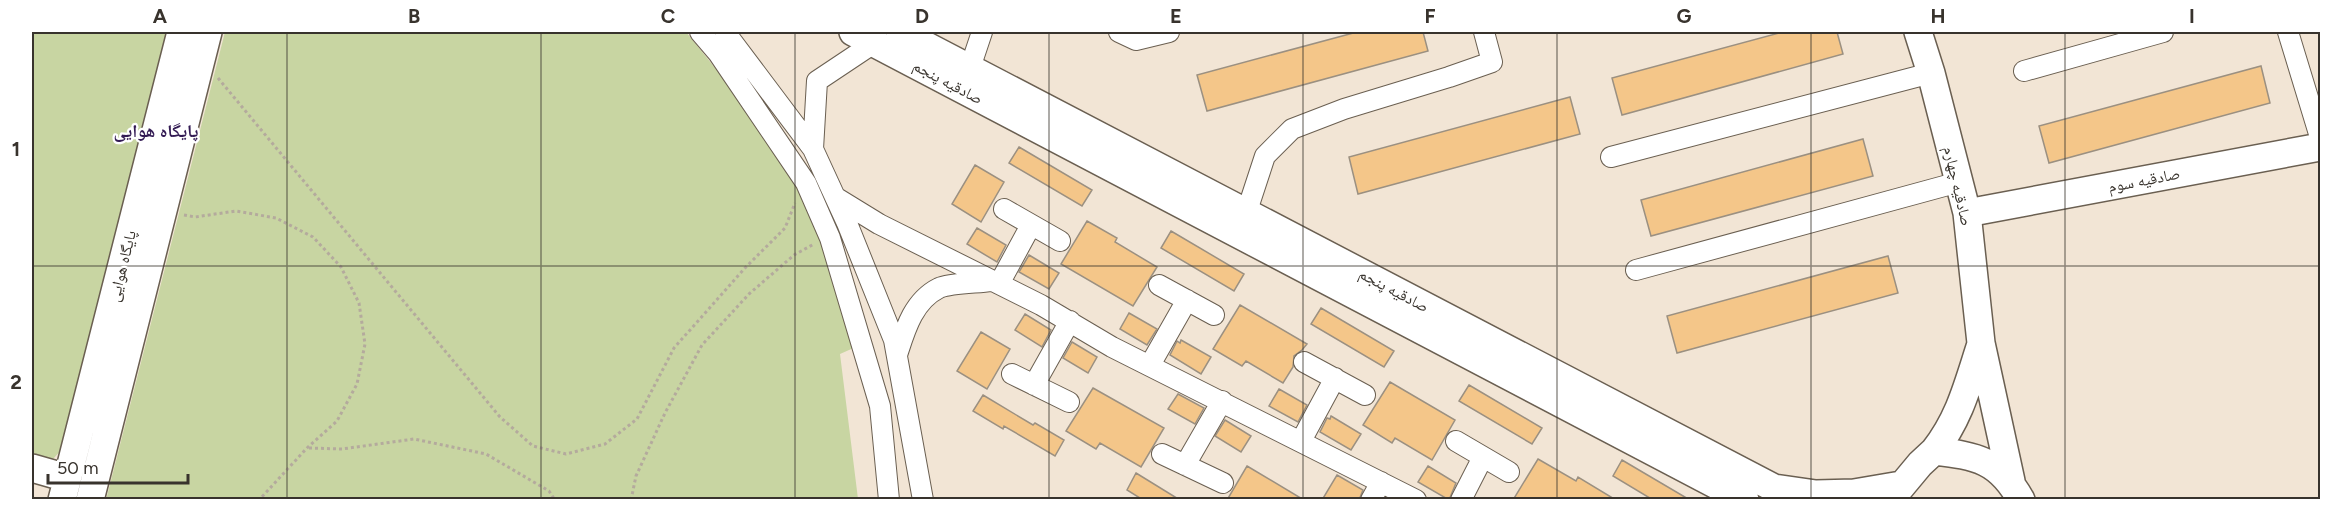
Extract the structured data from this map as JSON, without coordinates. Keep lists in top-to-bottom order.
{
  "streets": {
    "street": [
      "صادقیه پنجم",
      "صادقیه سوم",
      "صادقیه چهارم",
      "پایگاه هوایی"
    ]
  },
  "crossings": [
    ["صادقیه سوم", "صادقیه چهارم"]
  ],
  "districts": ["پایگاه هوایی"],
  "scale_bar": "50 m",
  "grid": {
    "columns": [
      "A",
      "B",
      "C",
      "D",
      "E",
      "F",
      "G",
      "H",
      "I"
    ],
    "rows": ["1", "2"]
  }
}
